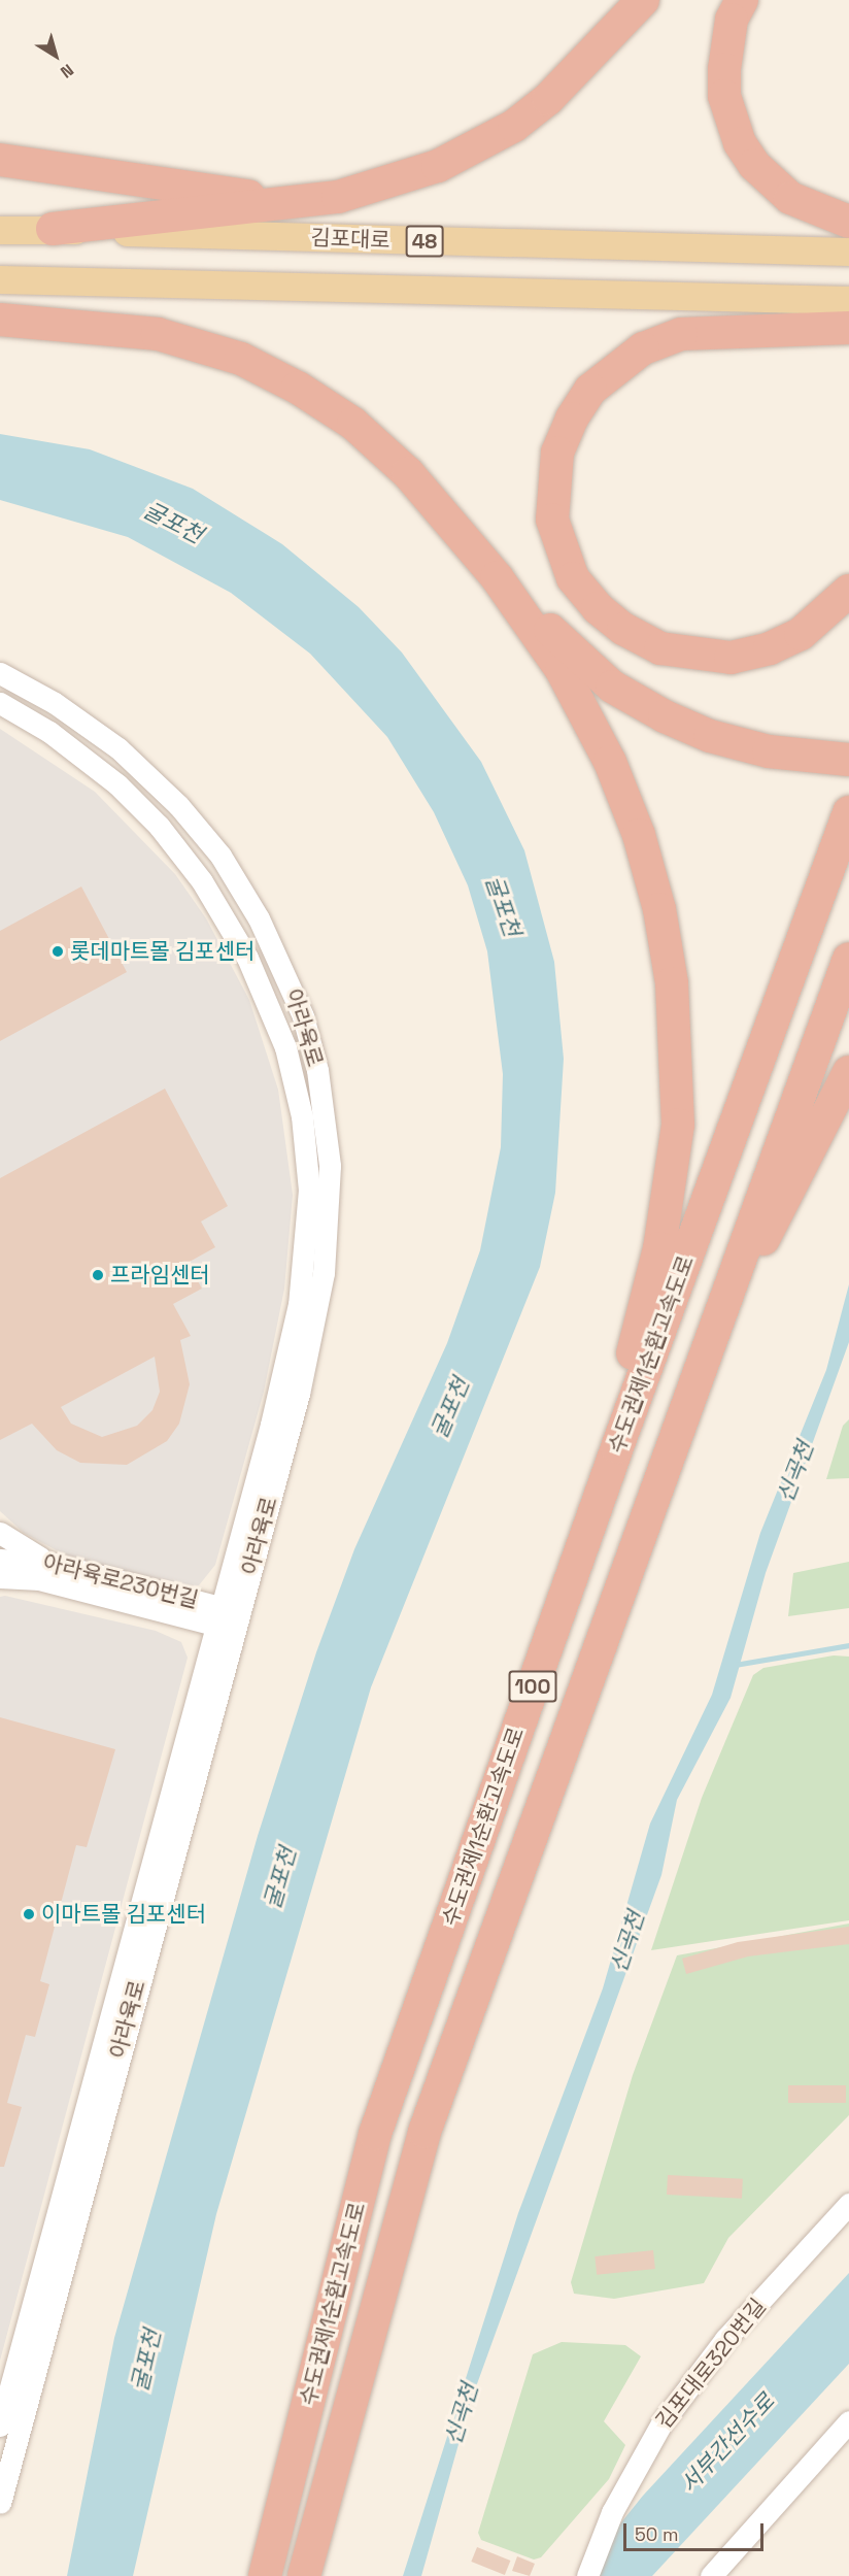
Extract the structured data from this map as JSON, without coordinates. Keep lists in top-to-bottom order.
{
  "streets": {
    "highway": ["수도권제1순환고속도로", "100"],
    "main road": ["김포대로", "48"],
    "street": ["아라육로", "아라육로230번길", "김포대로320번길"]
  },
  "crossings": [
    ["아라육로", "아라육로230번길"]
  ],
  "water": ["굴포천", "신곡천", "서부간선수로"],
  "places": ["롯데마트몰 김포센터", "프라임센터", "이마트몰 김포센터"],
  "scale_bar": "50 m",
  "north": "bottom right"
}
